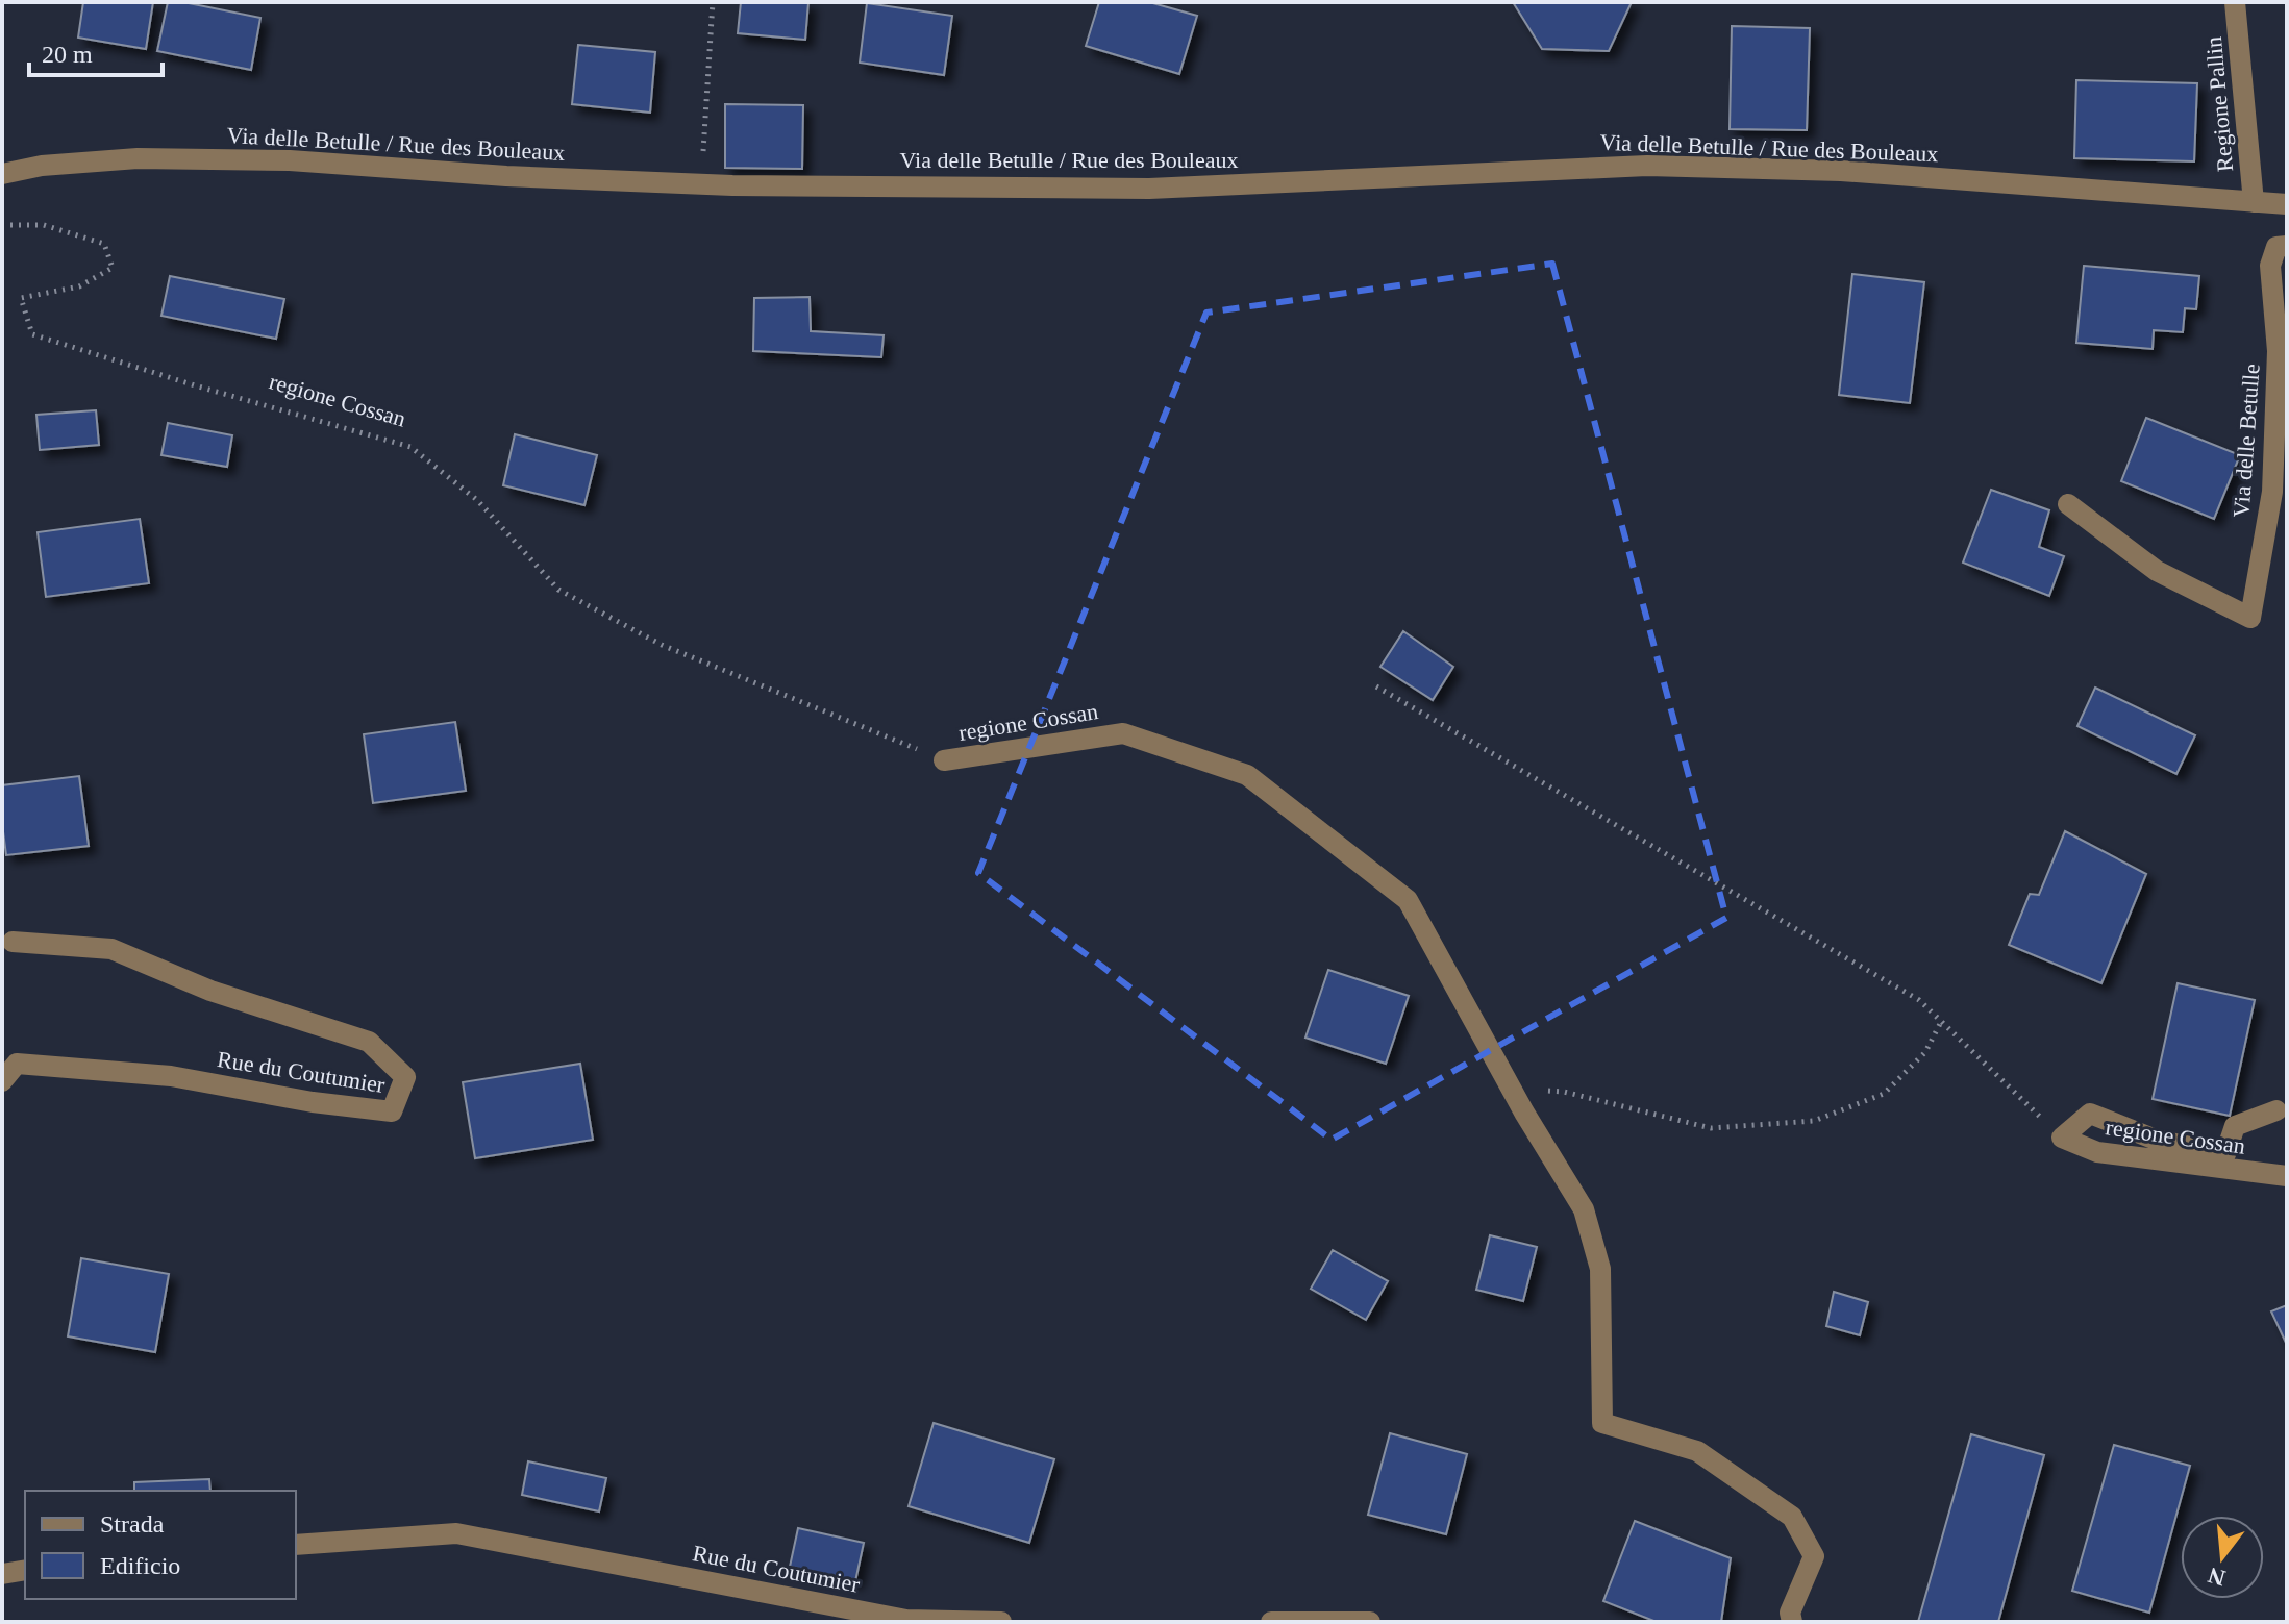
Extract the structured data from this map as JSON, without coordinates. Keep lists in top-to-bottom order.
{
  "streets": {
    "street": [
      "Regione Pallin",
      "Via delle Betulle / Rue des Bouleaux",
      "regione Cossan",
      "Via delle Betulle",
      "Rue du Coutumier"
    ]
  },
  "crossings": [
    ["Regione Pallin", "Via delle Betulle / Rue des Bouleaux"]
  ],
  "legend": ["Strada", "Edificio"],
  "scale_bar": "20 m",
  "north": "bottom"
}
